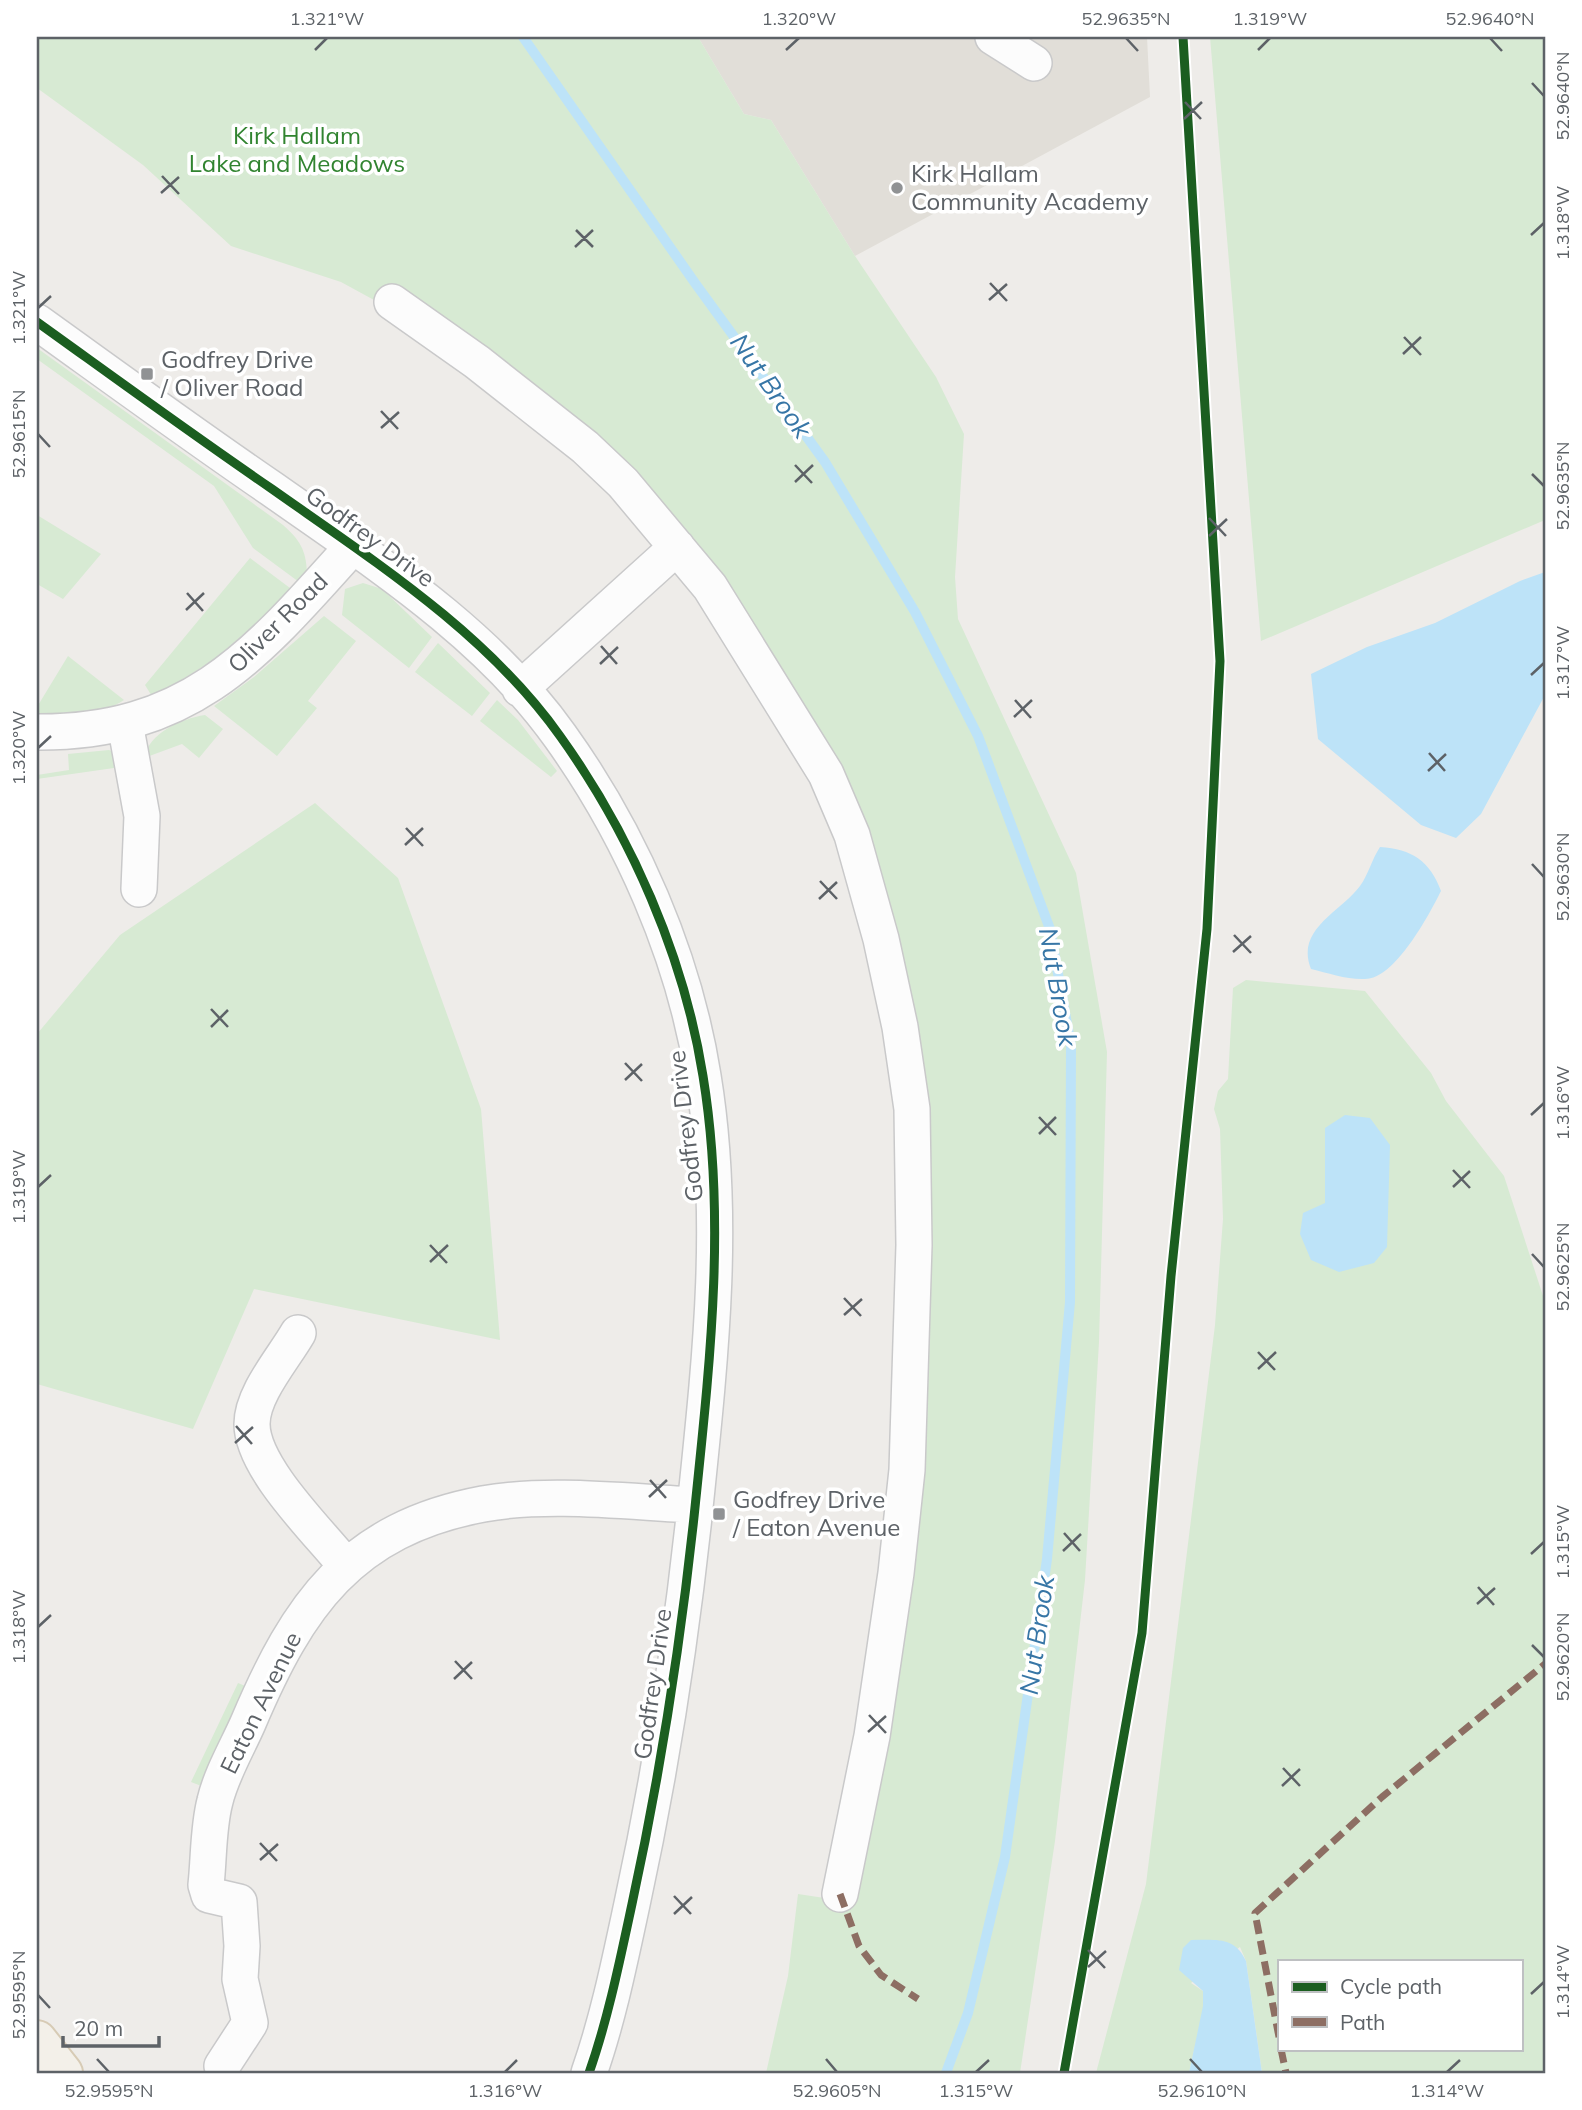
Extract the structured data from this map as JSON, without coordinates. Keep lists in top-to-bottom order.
{
  "streets": {
    "street": ["Godfrey Drive", "Oliver Road", "Eaton Avenue"]
  },
  "crossings": [
    ["Godfrey Drive", "Oliver Road"],
    ["Godfrey Drive", "Eaton Avenue"]
  ],
  "water": ["Nut Brook"],
  "parks": ["Kirk Hallam Lake and Meadows"],
  "places": {
    "other": ["Kirk Hallam Community Academy"],
    "transit": ["Godfrey Drive / Oliver Road", "Godfrey Drive / Eaton Avenue"]
  },
  "legend": ["Cycle path", "Path"],
  "scale_bar": "20 m",
  "coordinates": [
    "1.321°W",
    "1.320°W",
    "52.9635°N",
    "1.319°W",
    "52.9640°N",
    "1.318°W",
    "52.9615°N",
    "1.317°W",
    "52.9630°N",
    "1.316°W",
    "52.9625°N",
    "1.315°W",
    "52.9620°N",
    "1.314°W",
    "52.9595°N",
    "52.9605°N",
    "52.9610°N"
  ]
}
